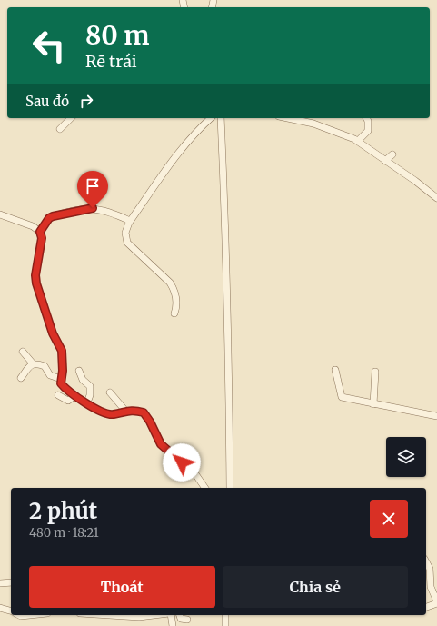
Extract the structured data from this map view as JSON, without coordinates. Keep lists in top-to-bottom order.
{
  "page": {
    "turn": ["80 m", "Rẽ trái"],
    "then": "Sau đó",
    "heading": ["2 phút", "480 m · 18:21"],
    "buttons": ["Thoát", "Chia sẻ"]
  }
}
